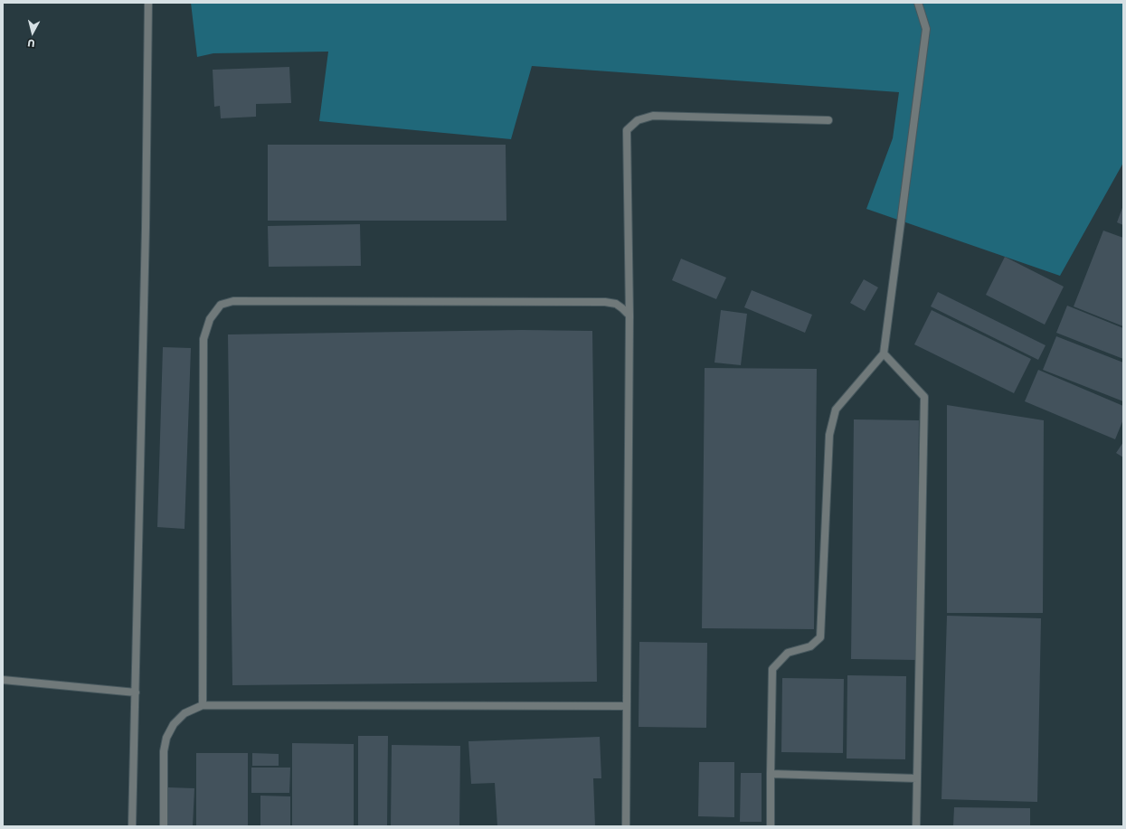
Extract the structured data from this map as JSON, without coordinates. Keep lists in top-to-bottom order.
{
  "north": "bottom"
}
